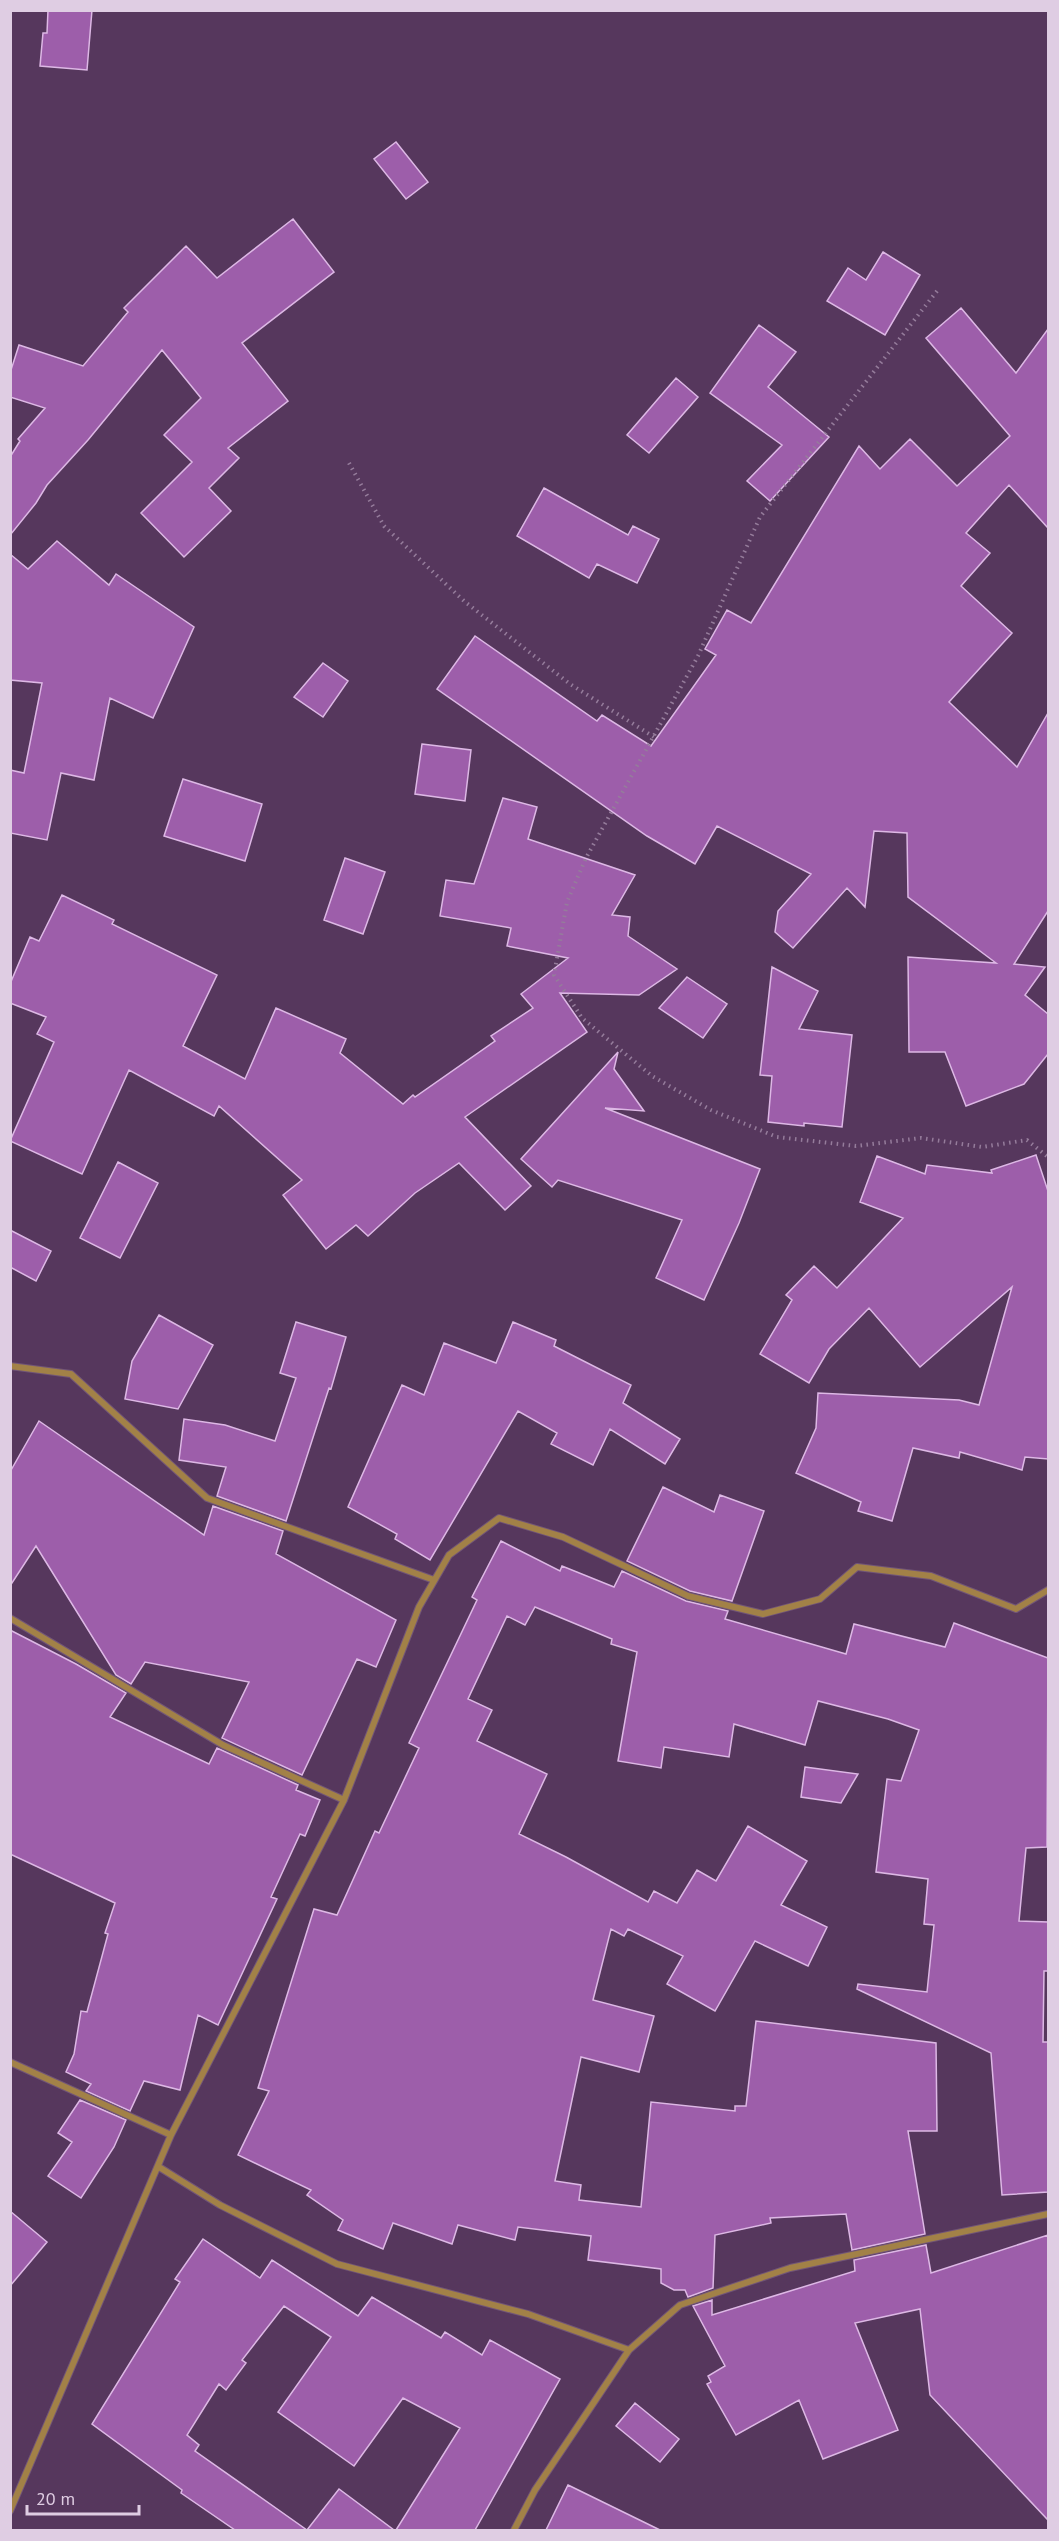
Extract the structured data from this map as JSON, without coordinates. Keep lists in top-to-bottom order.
{
  "scale_bar": "20 m"
}
